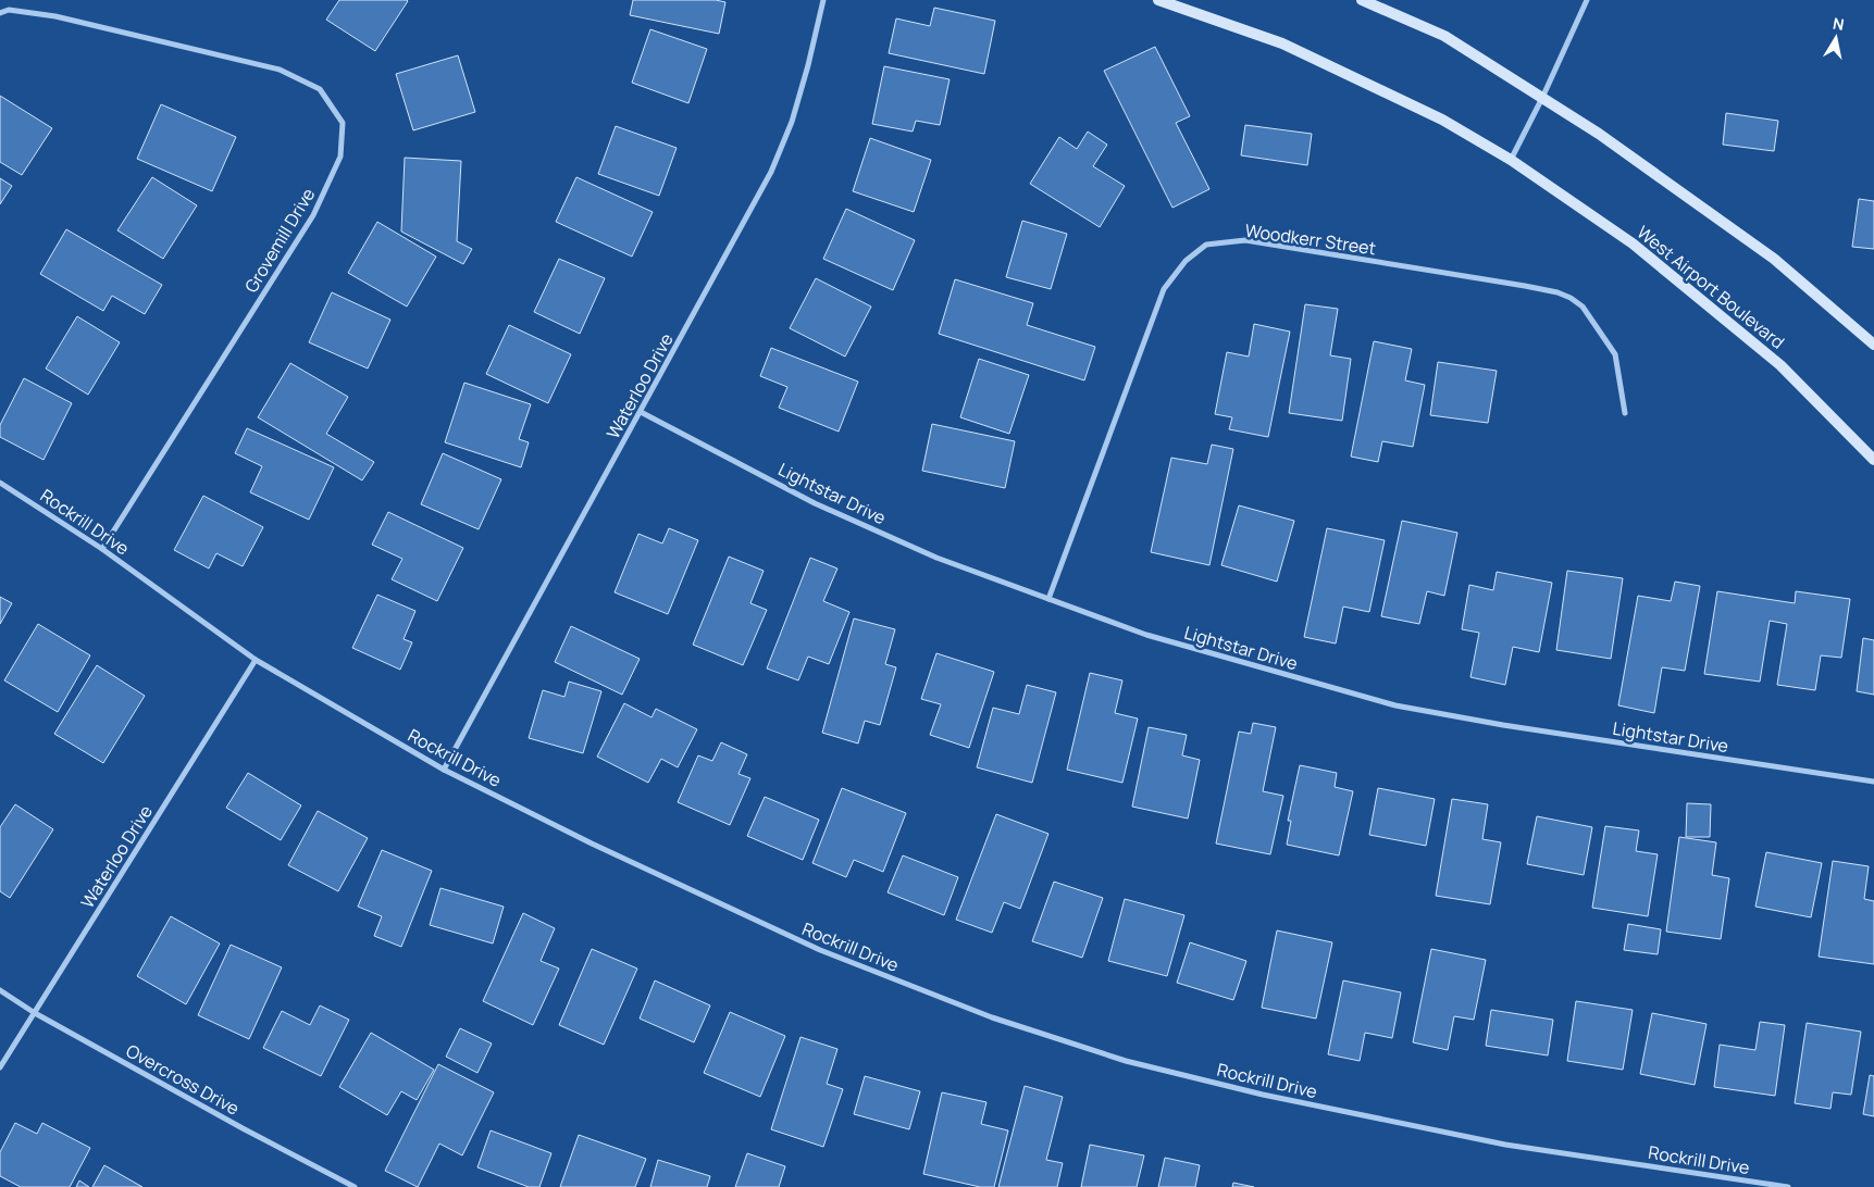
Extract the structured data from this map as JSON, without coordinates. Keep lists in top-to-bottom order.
{
  "streets": {
    "main road": ["West Airport Boulevard"],
    "street": [
      "Woodkerr Street",
      "Grovemill Drive",
      "Waterloo Drive",
      "Lightstar Drive",
      "Rockrill Drive",
      "Overcross Drive"
    ]
  },
  "crossings": [
    ["Woodkerr Street", "Lightstar Drive"],
    ["Grovemill Drive", "Rockrill Drive"],
    ["Waterloo Drive", "Lightstar Drive"],
    ["Waterloo Drive", "Rockrill Drive"],
    ["Waterloo Drive", "Overcross Drive"]
  ],
  "north": "top"
}
